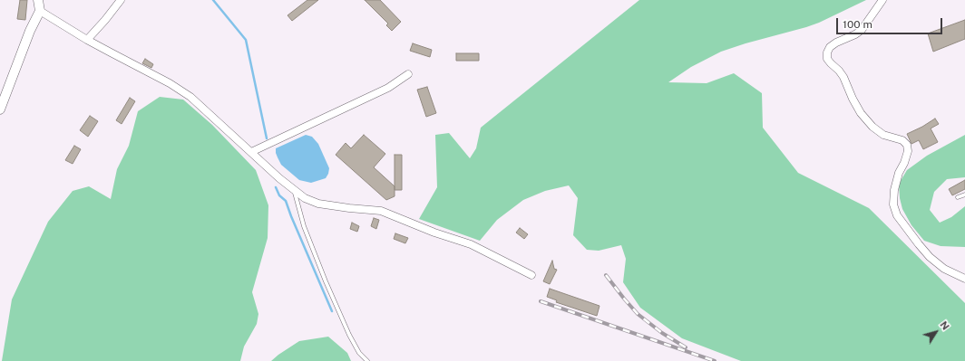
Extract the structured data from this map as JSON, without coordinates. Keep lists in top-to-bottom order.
{
  "scale_bar": "100 m",
  "north": "top right"
}
